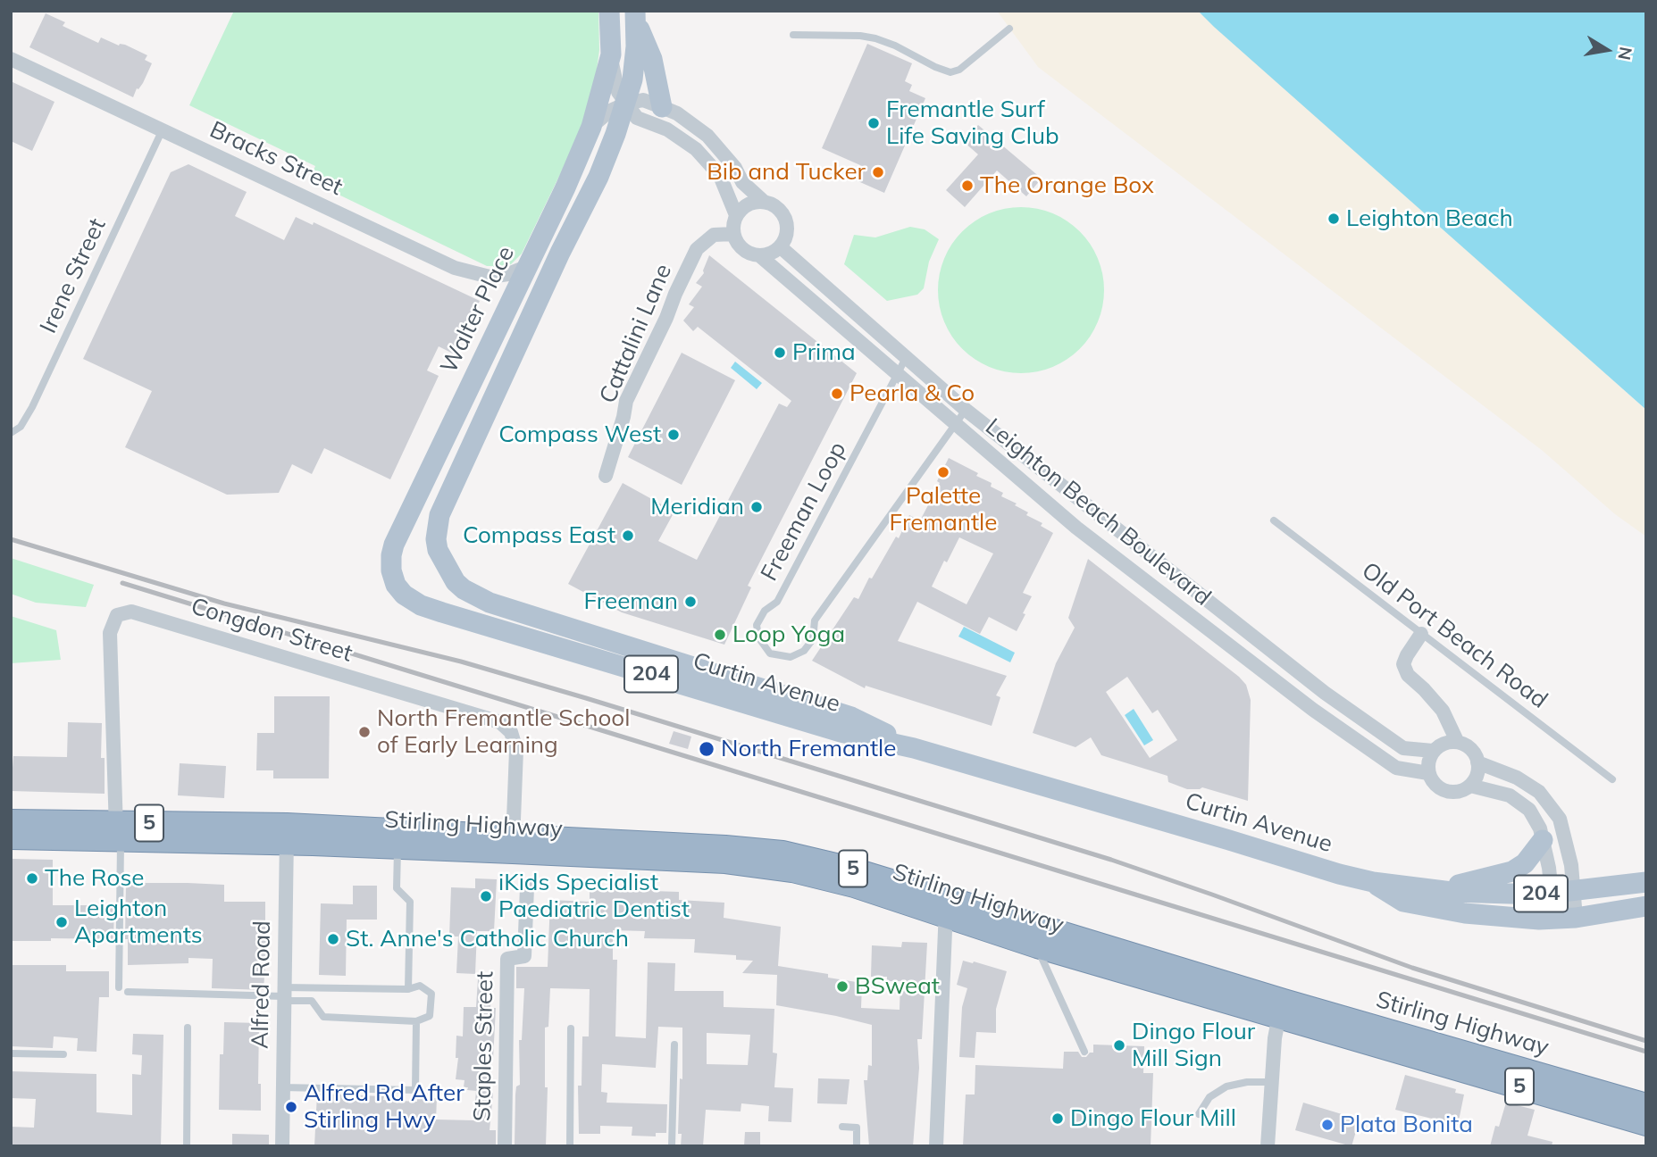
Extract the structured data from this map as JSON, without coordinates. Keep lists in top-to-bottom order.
{
  "streets": {
    "highway": ["5", "Stirling Highway"],
    "main road": ["Walter Place", "204", "Curtin Avenue"],
    "street": [
      "Bracks Street",
      "Cattalini Lane",
      "Leighton Beach Boulevard",
      "Congdon Street",
      "Alfred Road",
      "Staples Street"
    ],
    "lane": ["Irene Street", "Freeman Loop", "Old Port Beach Road"]
  },
  "crossings": [
    ["Bracks Street", "Irene Street"],
    ["Bracks Street", "Walter Place"],
    ["Walter Place", "204"],
    ["Walter Place", "Curtin Avenue"],
    ["Cattalini Lane", "Leighton Beach Boulevard"],
    ["Freeman Loop", "Leighton Beach Boulevard"],
    ["Leighton Beach Boulevard", "Curtin Avenue"],
    ["Congdon Street", "Stirling Highway"],
    ["204", "Curtin Avenue"],
    ["Stirling Highway", "Alfred Road"]
  ],
  "places": [
    "Fremantle Surf Life Saving Club",
    "Bib and Tucker",
    "The Orange Box",
    "Leighton Beach",
    "Prima",
    "Pearla & Co",
    "Compass West",
    "Palette Fremantle",
    "Meridian",
    "Compass East",
    "Freeman",
    "Loop Yoga",
    "North Fremantle School of Early Learning",
    "North Fremantle",
    "The Rose",
    "iKids Specialist Paediatric Dentist",
    "Leighton Apartments",
    "St. Anne's Catholic Church",
    "BSweat",
    "Dingo Flour Mill Sign",
    "Alfred Rd After Stirling Hwy",
    "Dingo Flour Mill",
    "Plata Bonita"
  ],
  "north": "right"
}
